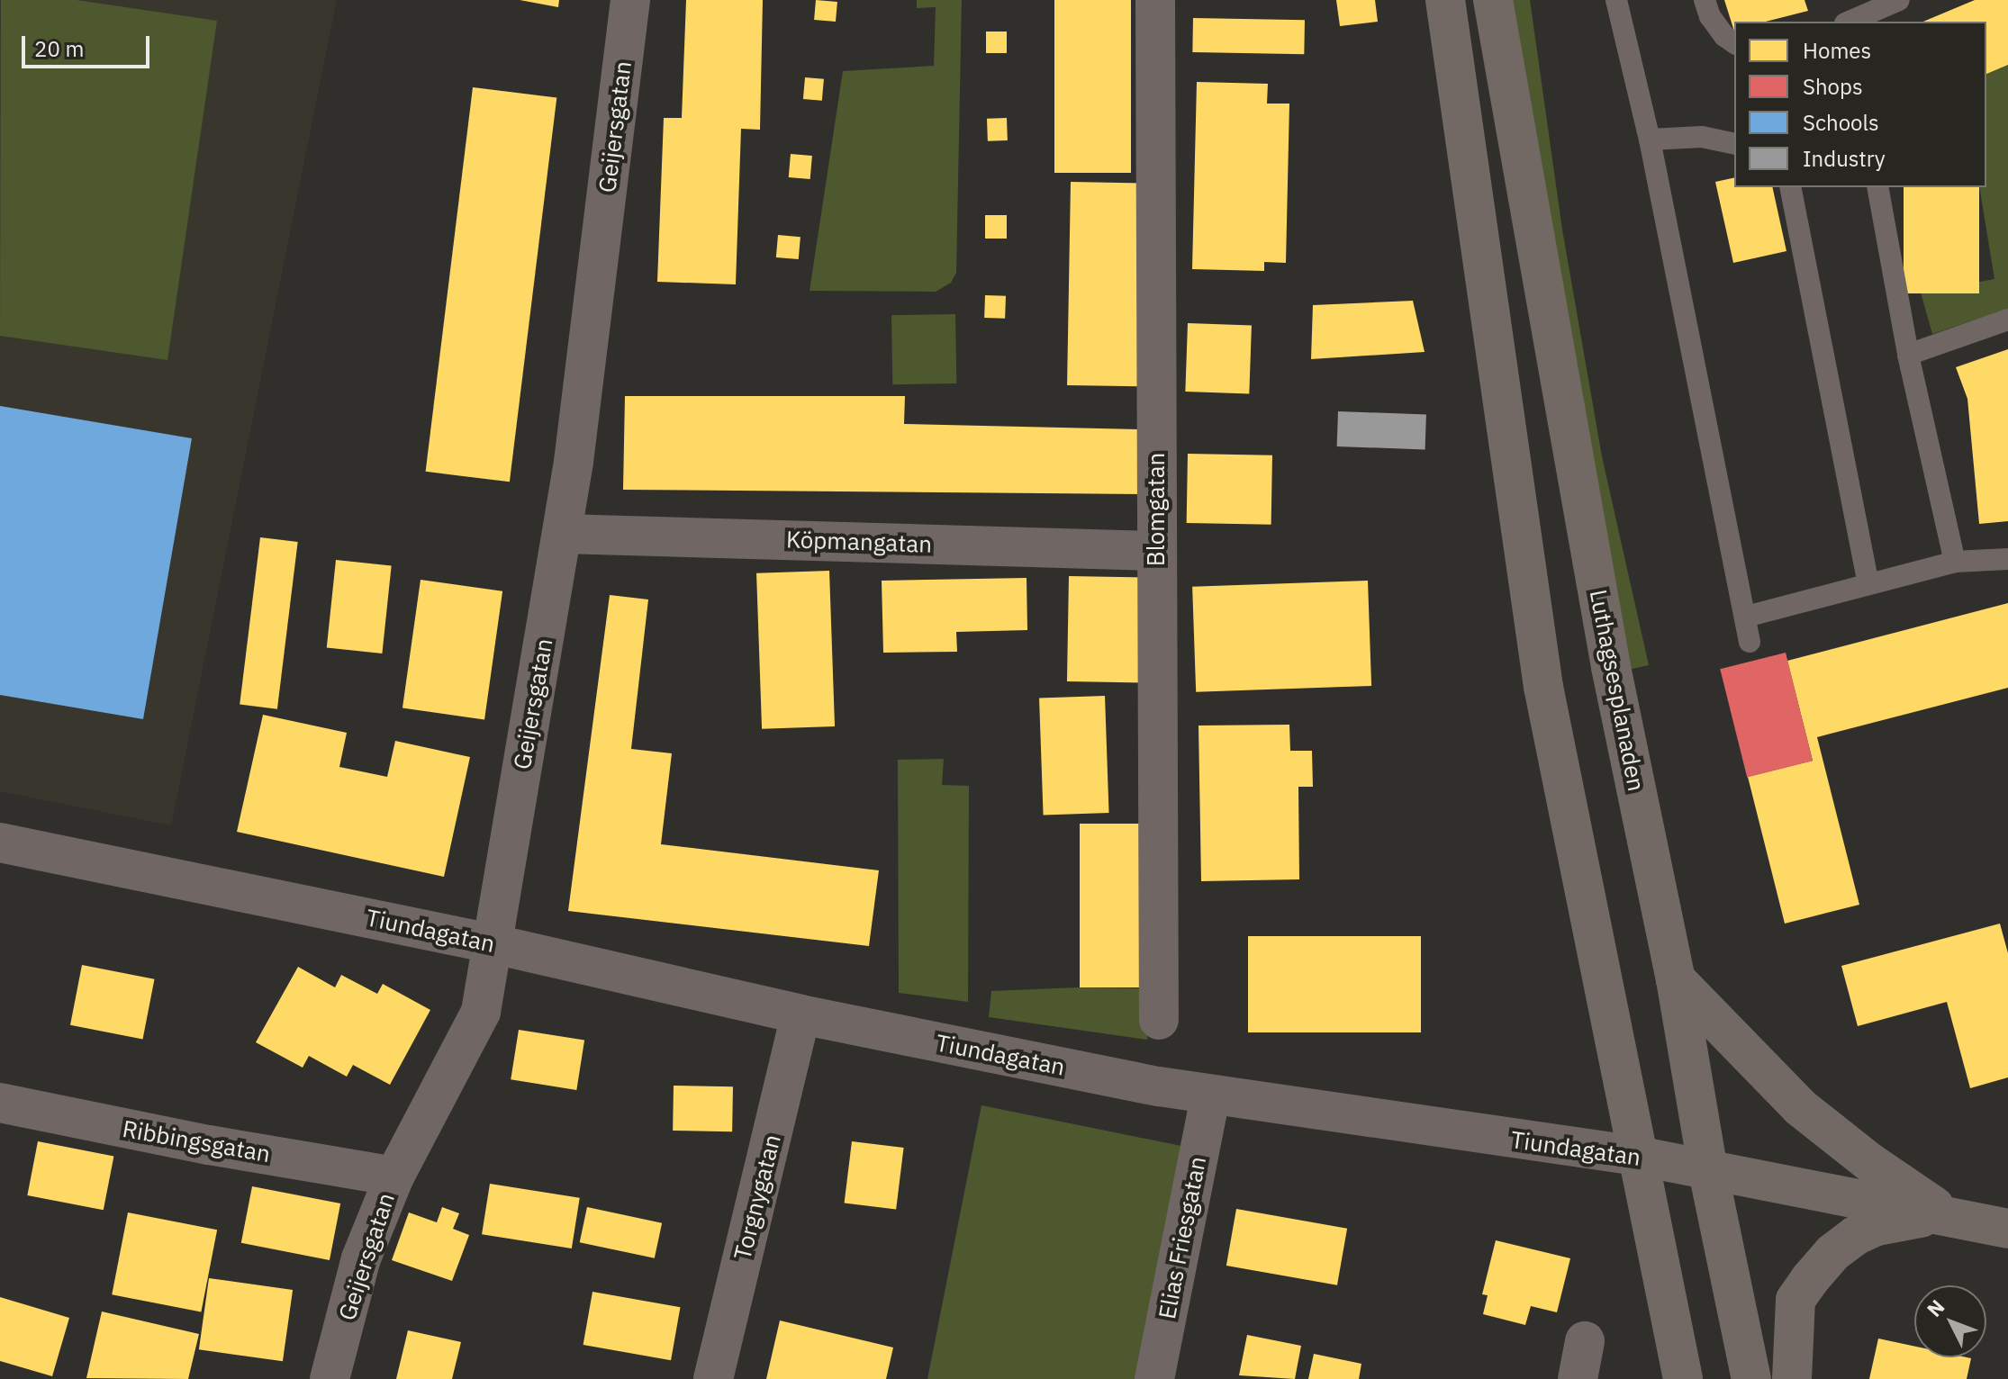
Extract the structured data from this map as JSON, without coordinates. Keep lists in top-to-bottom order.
{
  "streets": {
    "main road": ["Luthagsesplanaden", "Tiundagatan"],
    "street": [
      "Geijersgatan",
      "Blomgatan",
      "Köpmangatan",
      "Ribbingsgatan",
      "Torgnygatan",
      "Elias Friesgatan"
    ]
  },
  "crossings": [
    ["Geijersgatan", "Köpmangatan"],
    ["Geijersgatan", "Tiundagatan"],
    ["Geijersgatan", "Ribbingsgatan"],
    ["Blomgatan", "Köpmangatan"],
    ["Luthagsesplanaden", "Tiundagatan"],
    ["Tiundagatan", "Torgnygatan"],
    ["Tiundagatan", "Elias Friesgatan"]
  ],
  "legend": [
    "Homes",
    "Shops",
    "Schools",
    "Industry"
  ],
  "scale_bar": "20 m",
  "north": "top left"
}
